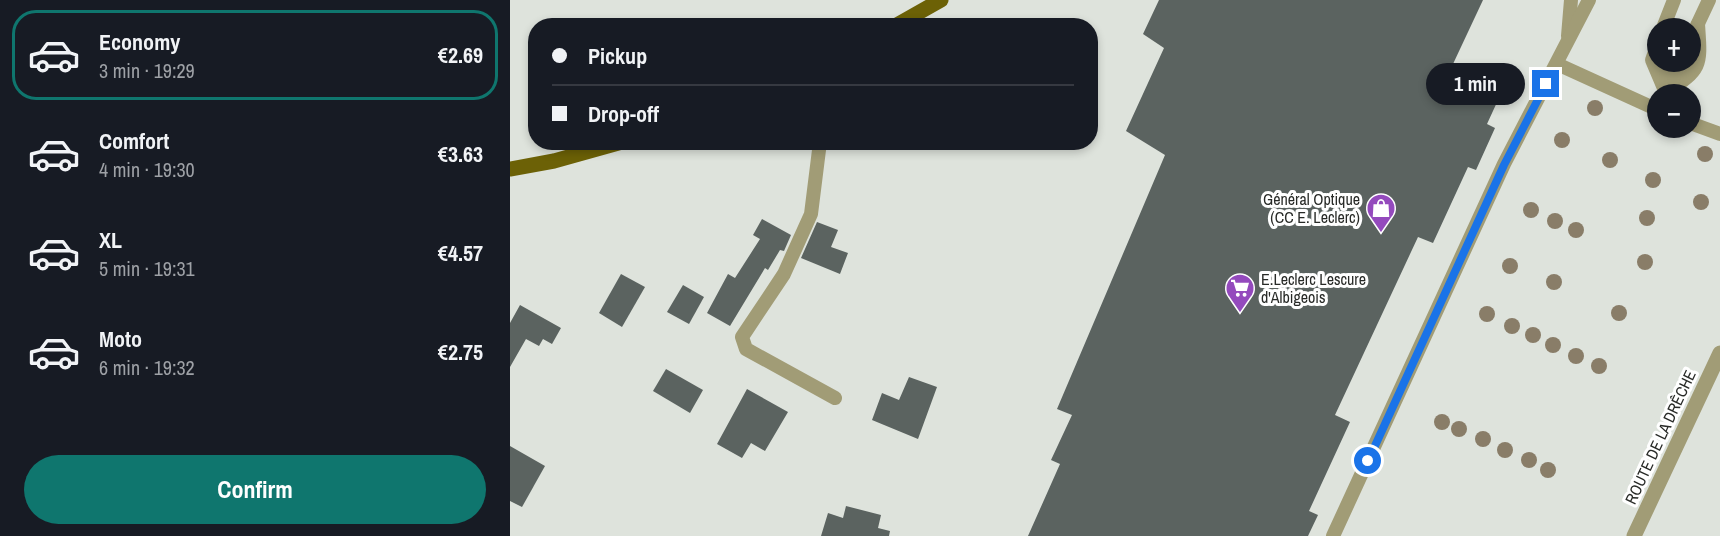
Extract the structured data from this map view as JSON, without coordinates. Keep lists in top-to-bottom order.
{
  "streets": {
    "street": ["ROUTE DE LA DRÊCHE"]
  },
  "places": {
    "shop": ["Général Optique (CC E. Leclerc)"],
    "supermarket": ["E.Leclerc Lescure d'Albigeois"]
  },
  "page": {
    "list": [
      {
        "name": "Economy",
        "note": "3 min · 19:29",
        "value": "€2.69"
      },
      {
        "name": "Comfort",
        "note": "4 min · 19:30",
        "value": "€3.63"
      },
      {
        "name": "XL",
        "note": "5 min · 19:31",
        "value": "€4.57"
      },
      {
        "name": "Moto",
        "note": "6 min · 19:32",
        "value": "€2.75"
      }
    ],
    "map_buttons": ["+", "−"],
    "banner": ["Pickup", "Drop-off"],
    "bubble": "1 min",
    "buttons": "Confirm"
  }
}
